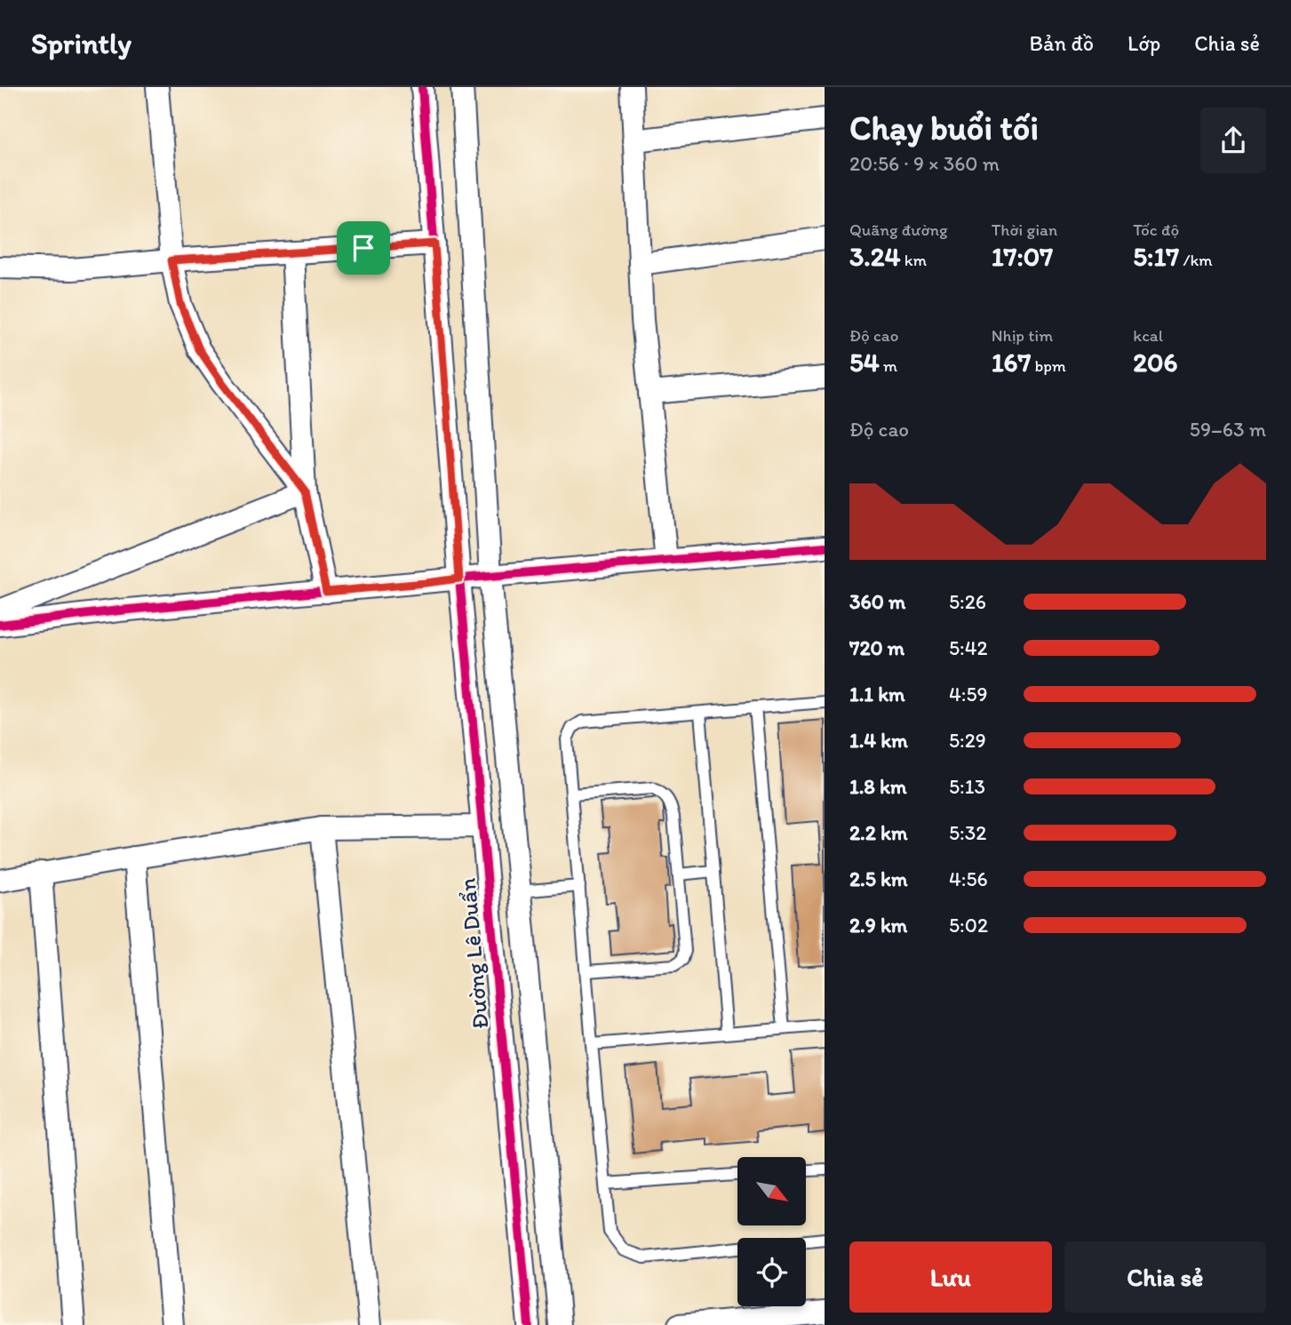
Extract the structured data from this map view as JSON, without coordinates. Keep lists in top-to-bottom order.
{
  "streets": {
    "street": ["Đường Lê Duẩn"]
  },
  "north": "bottom right",
  "page": {
    "header": "Sprintly",
    "nav": ["Bản đồ", "Lớp", "Chia sẻ"],
    "heading": ["Chạy buổi tối", "20:56 · 9 × 360 m"],
    "stats": [
      ["Quãng đường", "3.24 km"],
      ["Thời gian", "17:07"],
      ["Tốc độ", "5:17 /km"],
      ["Độ cao", "54 m"],
      ["Nhịp tim", "167 bpm"],
      ["kcal", "206"]
    ],
    "chart": ["Độ cao", "59–63 m"],
    "list": [
      {
        "name": "360 m",
        "note": "5:26"
      },
      {
        "name": "720 m",
        "note": "5:42"
      },
      {
        "name": "1.1 km",
        "note": "4:59"
      },
      {
        "name": "1.4 km",
        "note": "5:29"
      },
      {
        "name": "1.8 km",
        "note": "5:13"
      },
      {
        "name": "2.2 km",
        "note": "5:32"
      },
      {
        "name": "2.5 km",
        "note": "4:56"
      },
      {
        "name": "2.9 km",
        "note": "5:02"
      }
    ],
    "buttons": ["Lưu", "Chia sẻ"]
  }
}
